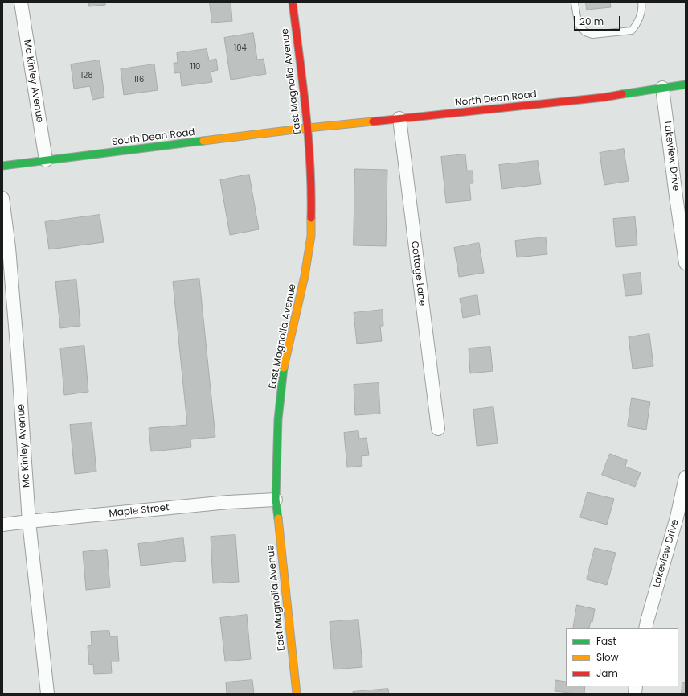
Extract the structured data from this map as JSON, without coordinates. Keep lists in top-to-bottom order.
{
  "streets": {
    "street": [
      "Mc Kinley Avenue",
      "East Magnolia Avenue",
      "North Dean Road",
      "South Dean Road",
      "Lakeview Drive",
      "Cottage Lane",
      "Maple Street"
    ]
  },
  "crossings": [
    ["Mc Kinley Avenue", "South Dean Road"],
    ["Mc Kinley Avenue", "Maple Street"],
    ["East Magnolia Avenue", "North Dean Road"],
    ["East Magnolia Avenue", "South Dean Road"],
    ["East Magnolia Avenue", "Maple Street"],
    ["North Dean Road", "South Dean Road"],
    ["North Dean Road", "Lakeview Drive"],
    ["North Dean Road", "Cottage Lane"]
  ],
  "house_numbers": [
    "104",
    "110",
    "128",
    "116"
  ],
  "legend": ["Fast", "Slow", "Jam"],
  "scale_bar": "20 m"
}
